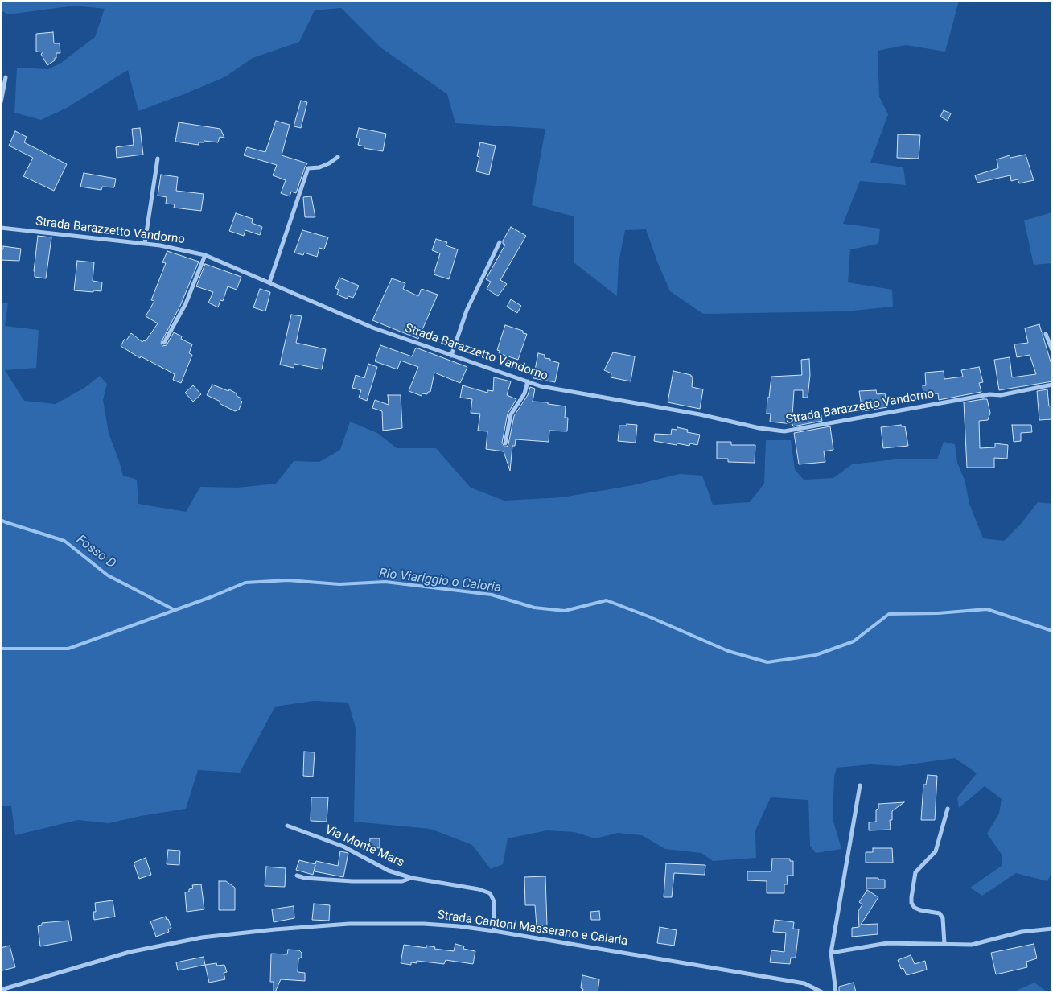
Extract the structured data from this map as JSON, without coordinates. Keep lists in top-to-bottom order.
{
  "streets": {
    "street": ["Strada Barazzetto Vandorno", "Via Monte Mars", "Strada Cantoni Masserano e Calaria"]
  },
  "crossings": [
    ["Via Monte Mars", "Strada Cantoni Masserano e Calaria"]
  ],
  "water": ["Fosso D", "Rio Viariggio o Caloria"]
}
